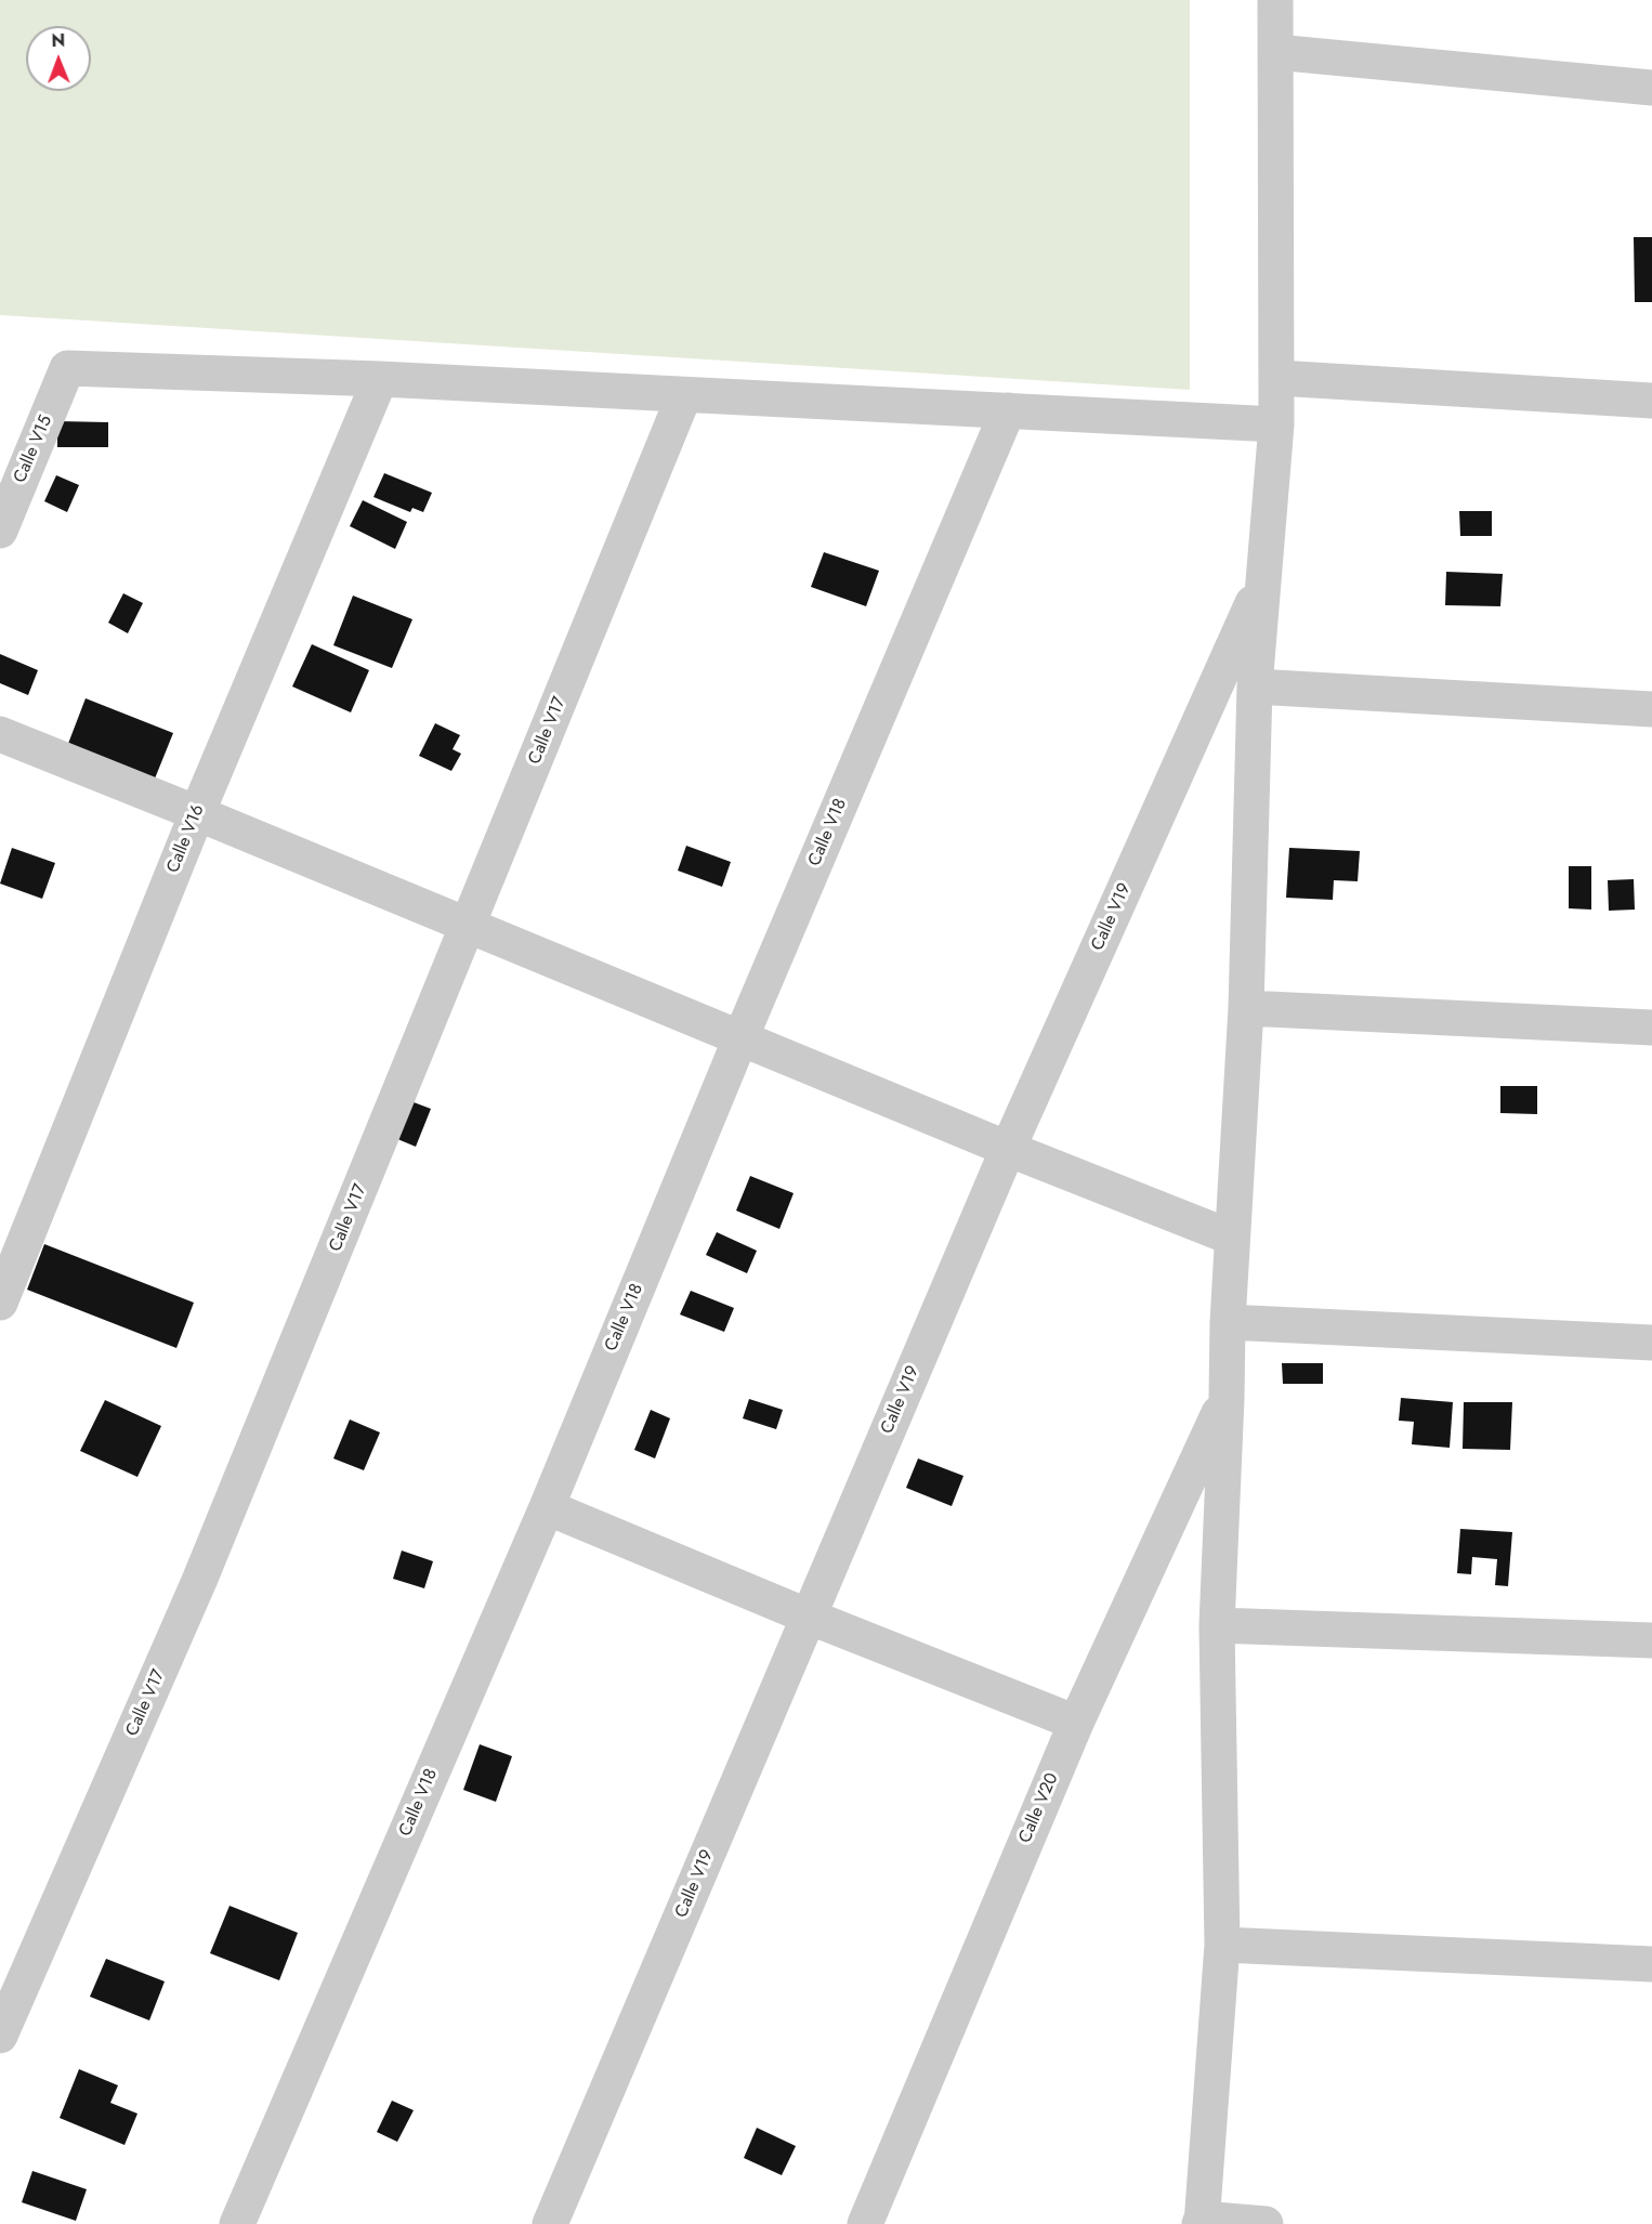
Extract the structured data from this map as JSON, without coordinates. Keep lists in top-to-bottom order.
{
  "streets": {
    "street": [
      "Calle V15",
      "Calle V17",
      "Calle V18",
      "Calle V16",
      "Calle V19",
      "Calle V20"
    ]
  },
  "crossings": [
    ["Calle V15", "Calle V16"]
  ],
  "north": "top"
}
